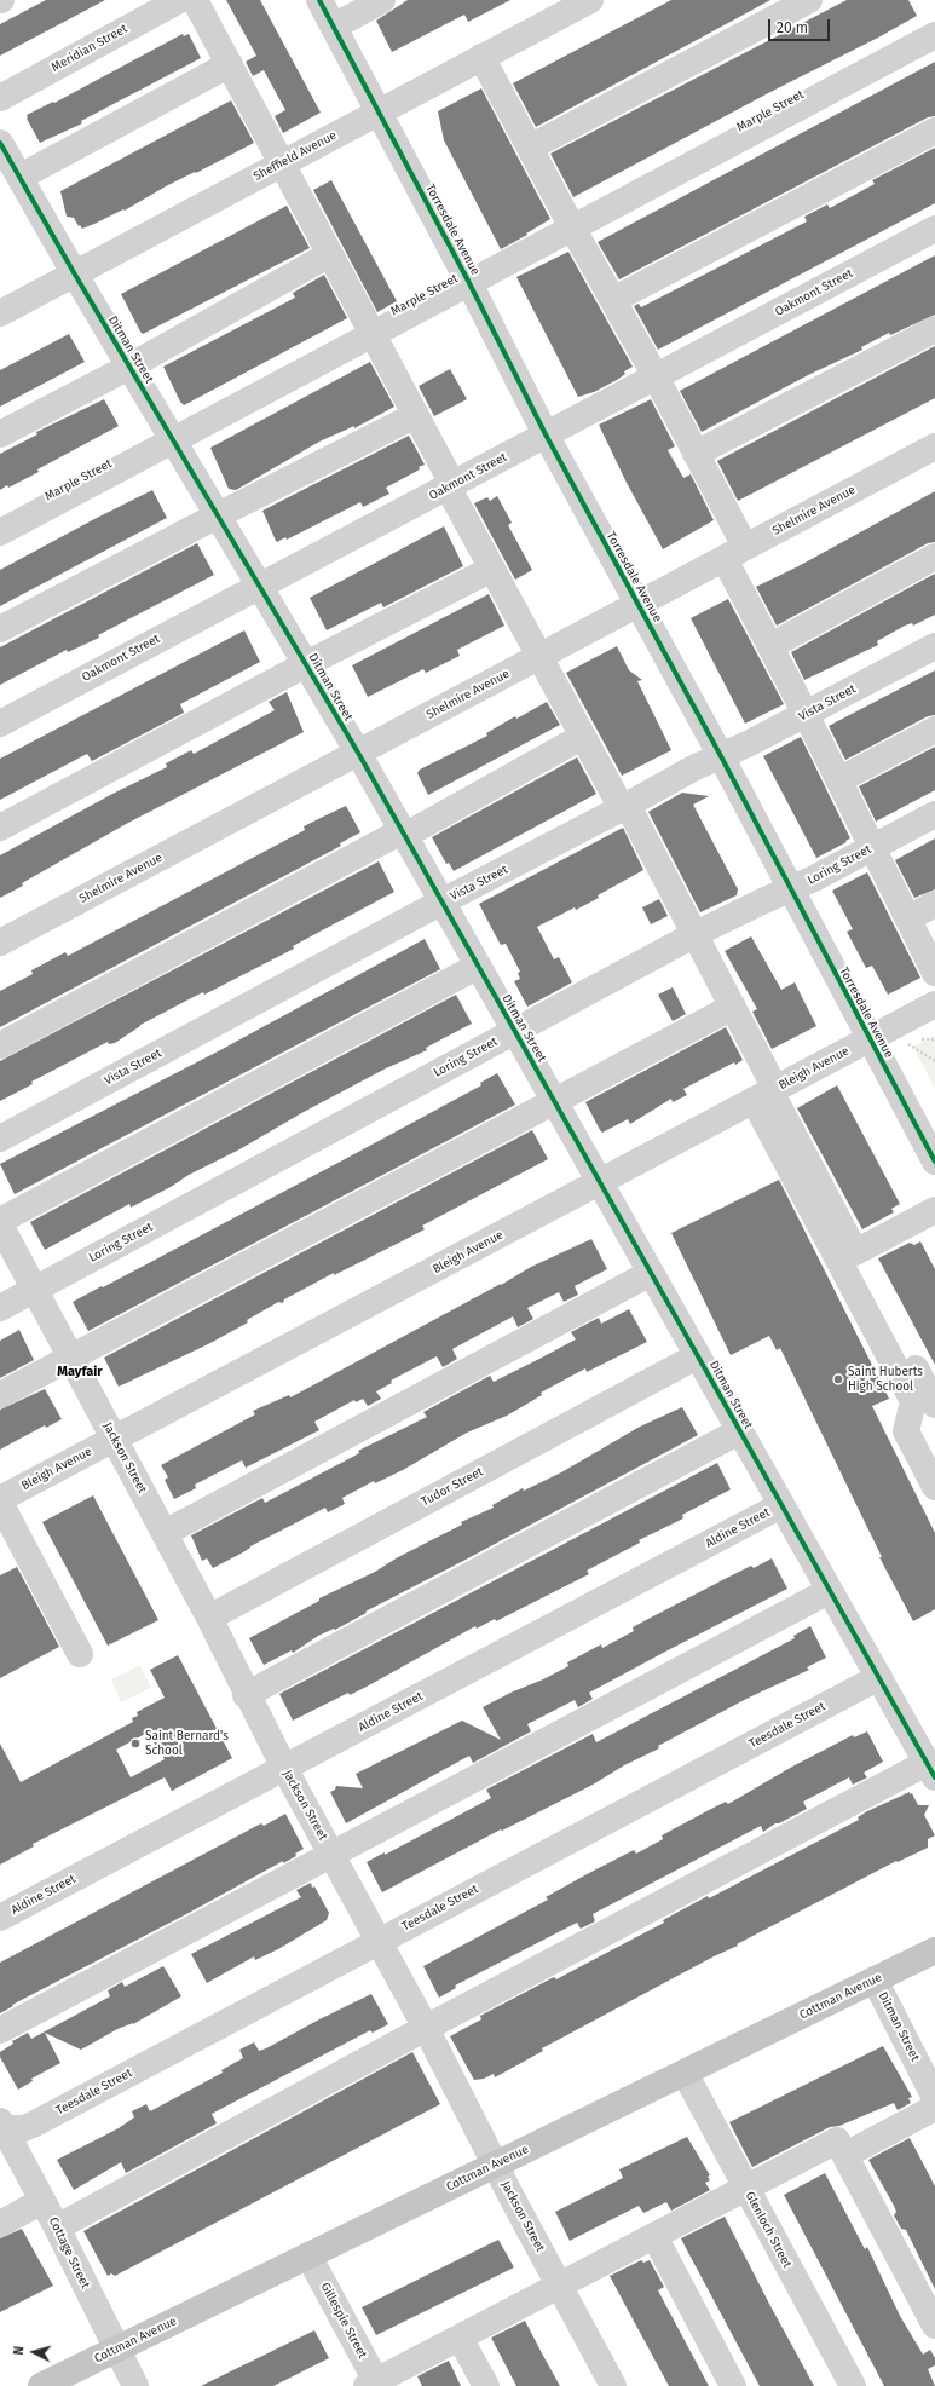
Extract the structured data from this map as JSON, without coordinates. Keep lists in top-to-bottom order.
{
  "streets": {
    "main road": ["Cottman Avenue"],
    "street": [
      "Meridian Street",
      "Marple Street",
      "Sheffield Avenue",
      "Torresdale Avenue",
      "Oakmont Street",
      "Ditman Street",
      "Shelmire Avenue",
      "Vista Street",
      "Loring Street",
      "Bleigh Avenue",
      "Jackson Street",
      "Tudor Street",
      "Aldine Street",
      "Teesdale Street",
      "Glenloch Street",
      "Cottage Street",
      "Gillespie Street"
    ]
  },
  "crossings": [
    ["Marple Street", "Torresdale Avenue"],
    ["Marple Street", "Ditman Street"],
    ["Sheffield Avenue", "Torresdale Avenue"],
    ["Sheffield Avenue", "Ditman Street"],
    ["Torresdale Avenue", "Oakmont Street"],
    ["Torresdale Avenue", "Shelmire Avenue"],
    ["Torresdale Avenue", "Vista Street"],
    ["Torresdale Avenue", "Loring Street"],
    ["Torresdale Avenue", "Bleigh Avenue"],
    ["Oakmont Street", "Ditman Street"],
    ["Ditman Street", "Shelmire Avenue"],
    ["Ditman Street", "Vista Street"],
    ["Ditman Street", "Loring Street"],
    ["Ditman Street", "Bleigh Avenue"],
    ["Ditman Street", "Tudor Street"],
    ["Ditman Street", "Aldine Street"],
    ["Ditman Street", "Teesdale Street"],
    ["Ditman Street", "Cottman Avenue"],
    ["Loring Street", "Jackson Street"],
    ["Bleigh Avenue", "Jackson Street"],
    ["Jackson Street", "Tudor Street"],
    ["Jackson Street", "Aldine Street"],
    ["Jackson Street", "Teesdale Street"],
    ["Jackson Street", "Cottman Avenue"],
    ["Teesdale Street", "Cottage Street"],
    ["Cottman Avenue", "Glenloch Street"],
    ["Cottman Avenue", "Cottage Street"],
    ["Cottman Avenue", "Gillespie Street"]
  ],
  "districts": ["Mayfair"],
  "places": ["Saint Huberts High School", "Saint Bernard's School"],
  "scale_bar": "20 m",
  "north": "left"
}
